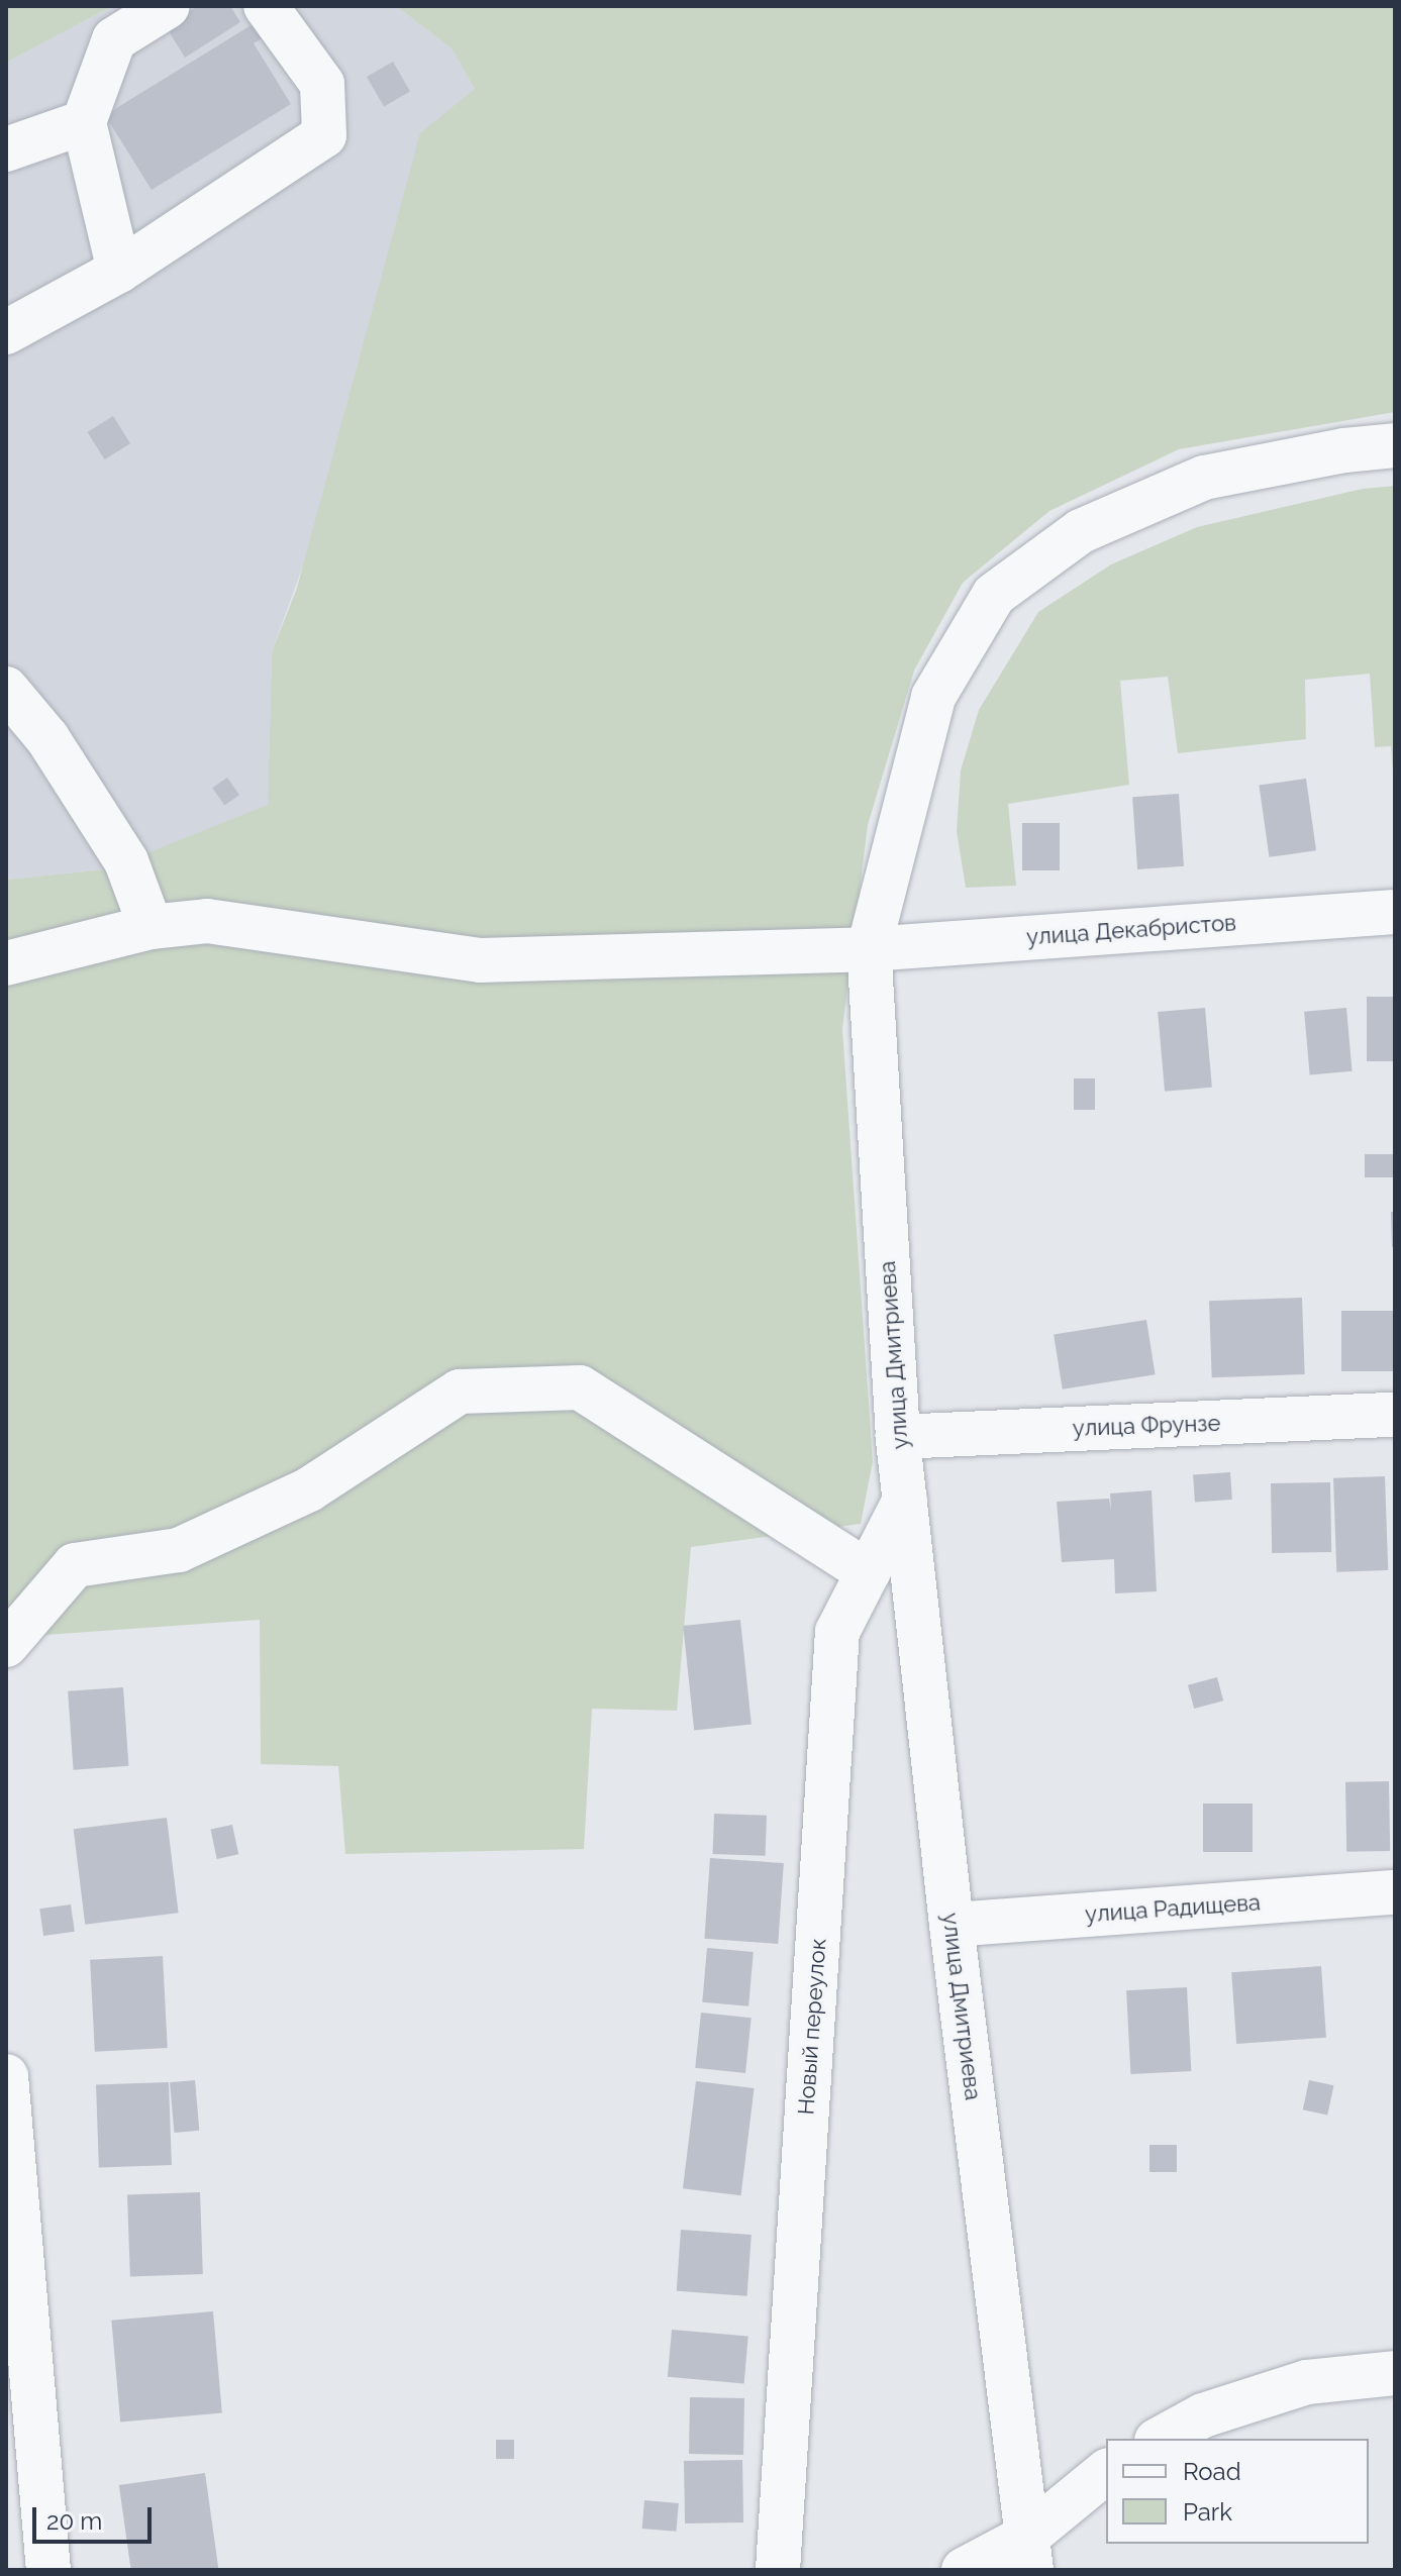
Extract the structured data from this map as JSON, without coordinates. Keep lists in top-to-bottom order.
{
  "streets": {
    "street": [
      "улица Декабристов",
      "улица Дмитриева",
      "улица Фрунзе",
      "улица Радищева",
      "Новый переулок"
    ]
  },
  "crossings": [
    ["улица Декабристов", "улица Дмитриева"],
    ["улица Дмитриева", "улица Фрунзе"],
    ["улица Дмитриева", "улица Радищева"],
    ["улица Дмитриева", "Новый переулок"]
  ],
  "legend": ["Road", "Park"],
  "scale_bar": "20 m"
}
